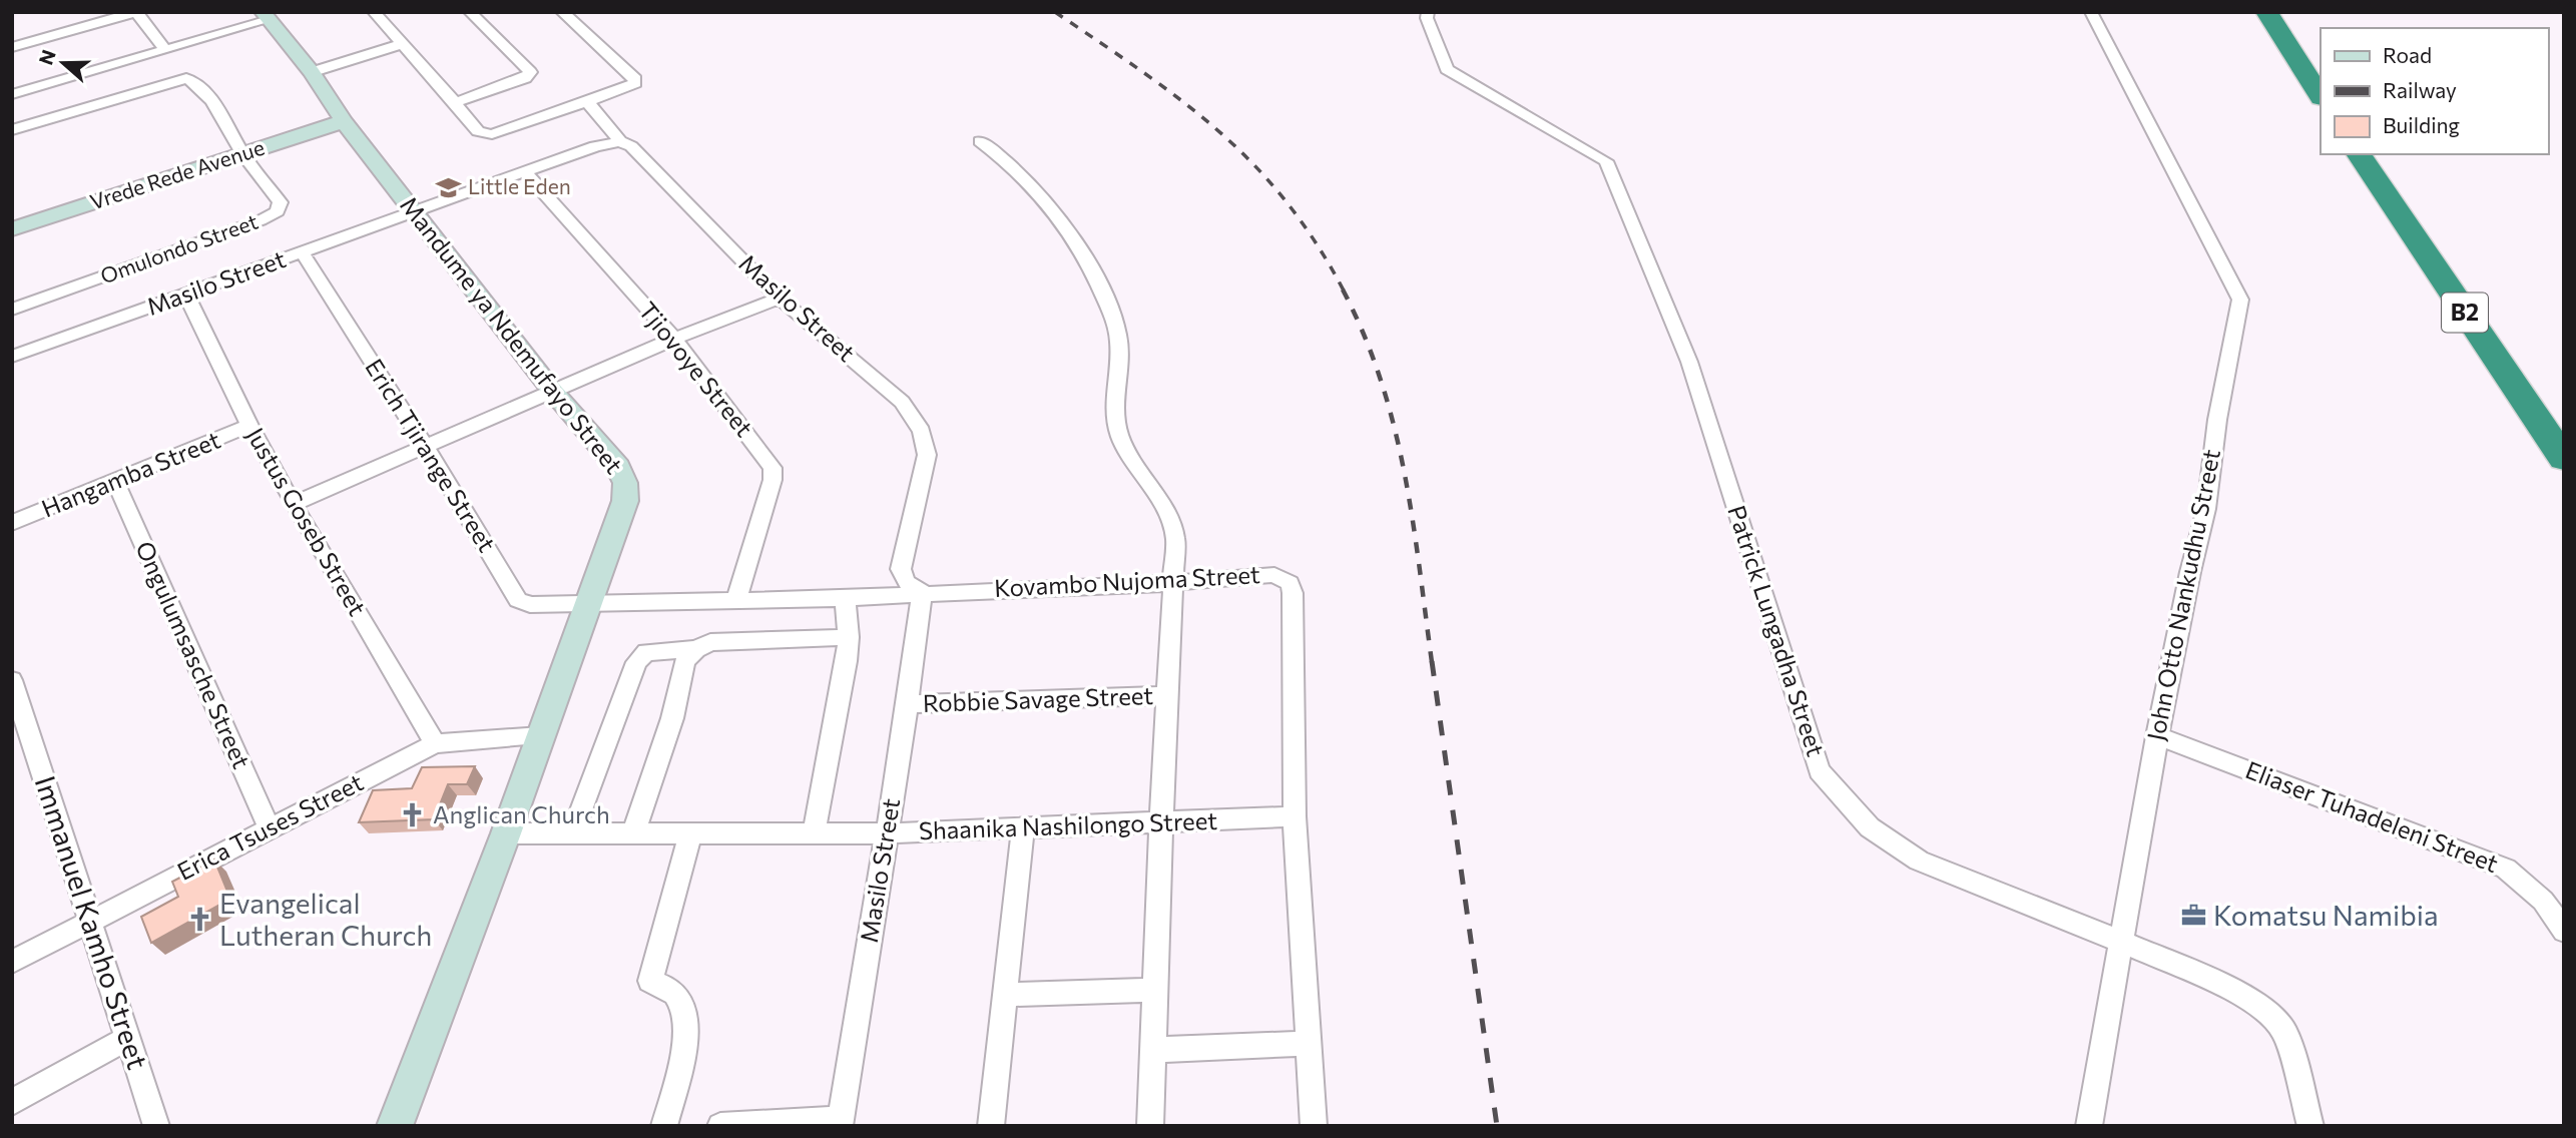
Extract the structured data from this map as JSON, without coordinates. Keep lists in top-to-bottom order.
{
  "streets": {
    "highway": ["B2"],
    "street": [
      "Vrede Rede Avenue",
      "Omulondo Street",
      "Masilo Street",
      "Mandume ya Ndemufayo Street",
      "Tjiovoye Street",
      "Erich Tjirange Street",
      "Hangamba Street",
      "Justus Goseb Street",
      "Kovambo Nujoma Street",
      "John Otto Nankudhu Street",
      "Patrick Lungadha Street",
      "Ongulumsasche Street",
      "Robbie Savage Street",
      "Eliaser Tuhadeleni Street",
      "Shaanika Nashilongo Street",
      "Erica Tsuses Street",
      "Immanuel Kamho Street"
    ]
  },
  "crossings": [
    ["Vrede Rede Avenue", "Omulondo Street"],
    ["Vrede Rede Avenue", "Mandume ya Ndemufayo Street"],
    ["Masilo Street", "Mandume ya Ndemufayo Street"],
    ["Masilo Street", "Tjiovoye Street"],
    ["Masilo Street", "Erich Tjirange Street"],
    ["Masilo Street", "Justus Goseb Street"],
    ["Masilo Street", "Kovambo Nujoma Street"],
    ["Masilo Street", "Robbie Savage Street"],
    ["Masilo Street", "Shaanika Nashilongo Street"],
    ["Mandume ya Ndemufayo Street", "Erich Tjirange Street"],
    ["Mandume ya Ndemufayo Street", "Kovambo Nujoma Street"],
    ["Mandume ya Ndemufayo Street", "Shaanika Nashilongo Street"],
    ["Mandume ya Ndemufayo Street", "Erica Tsuses Street"],
    ["Tjiovoye Street", "Kovambo Nujoma Street"],
    ["Erich Tjirange Street", "Kovambo Nujoma Street"],
    ["Hangamba Street", "Justus Goseb Street"],
    ["Hangamba Street", "Ongulumsasche Street"],
    ["Justus Goseb Street", "Erica Tsuses Street"],
    ["Kovambo Nujoma Street", "Shaanika Nashilongo Street"],
    ["John Otto Nankudhu Street", "Patrick Lungadha Street"],
    ["John Otto Nankudhu Street", "Eliaser Tuhadeleni Street"],
    ["Ongulumsasche Street", "Erica Tsuses Street"],
    ["Erica Tsuses Street", "Immanuel Kamho Street"]
  ],
  "places": {
    "school or university": ["Little Eden"],
    "church": ["Anglican Church", "Evangelical Lutheran Church"],
    "office": ["Komatsu Namibia"]
  },
  "legend": ["Road", "Railway", "Building"],
  "north": "left"
}
